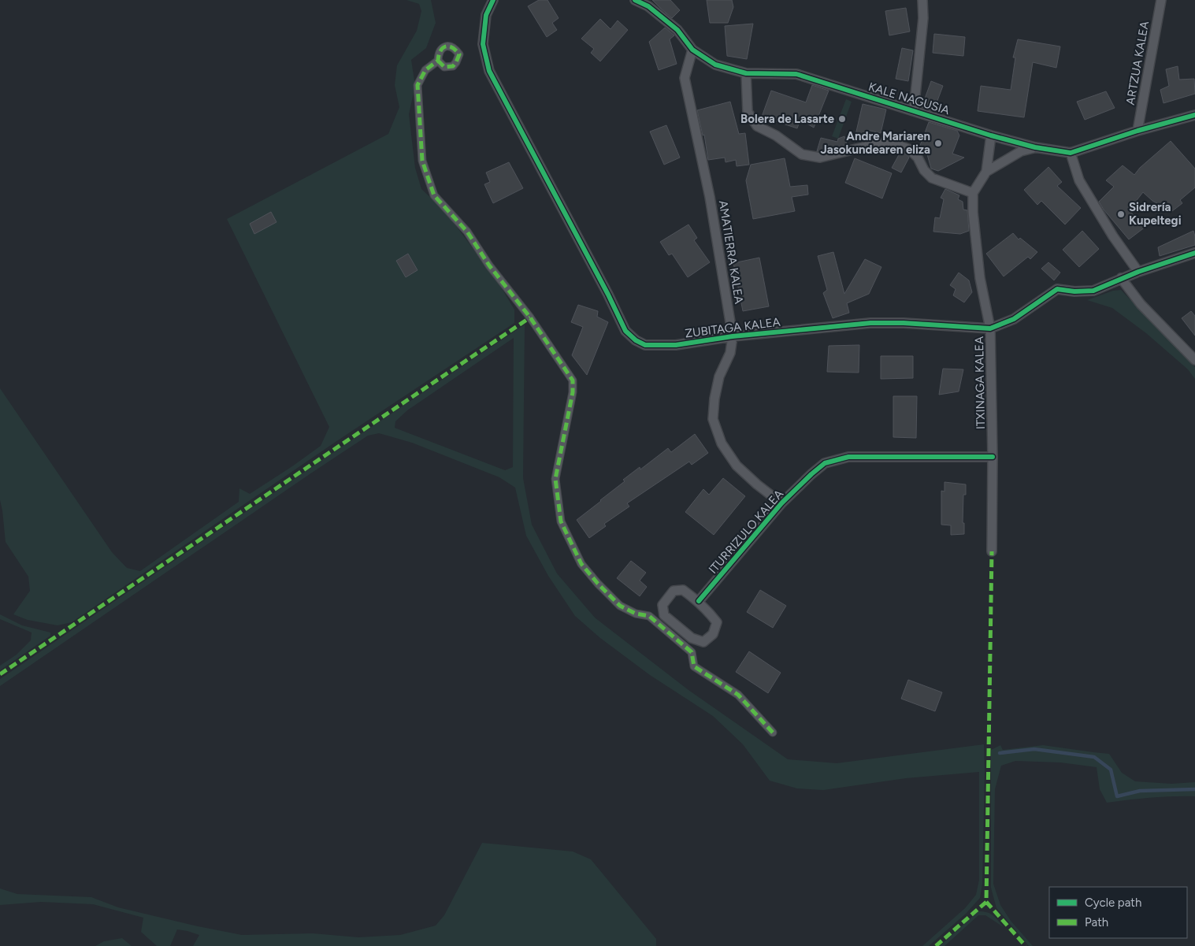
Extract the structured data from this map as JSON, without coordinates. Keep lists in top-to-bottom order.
{
  "streets": {
    "street": [
      "ARTZUA KALEA",
      "KALE NAGUSIA",
      "AMATIERRA KALEA",
      "ZUBITAGA KALEA",
      "ITXINAGA KALEA",
      "ITURRIZULO KALEA"
    ]
  },
  "crossings": [
    ["ARTZUA KALEA", "KALE NAGUSIA"],
    ["KALE NAGUSIA", "AMATIERRA KALEA"],
    ["AMATIERRA KALEA", "ZUBITAGA KALEA"],
    ["AMATIERRA KALEA", "ITURRIZULO KALEA"],
    ["ZUBITAGA KALEA", "ITXINAGA KALEA"],
    ["ITXINAGA KALEA", "ITURRIZULO KALEA"]
  ],
  "places": ["Bolera de Lasarte", "Andre Mariaren Jasokundearen eliza", "Sidrería Kupeltegi"],
  "legend": ["Cycle path", "Path"]
}
